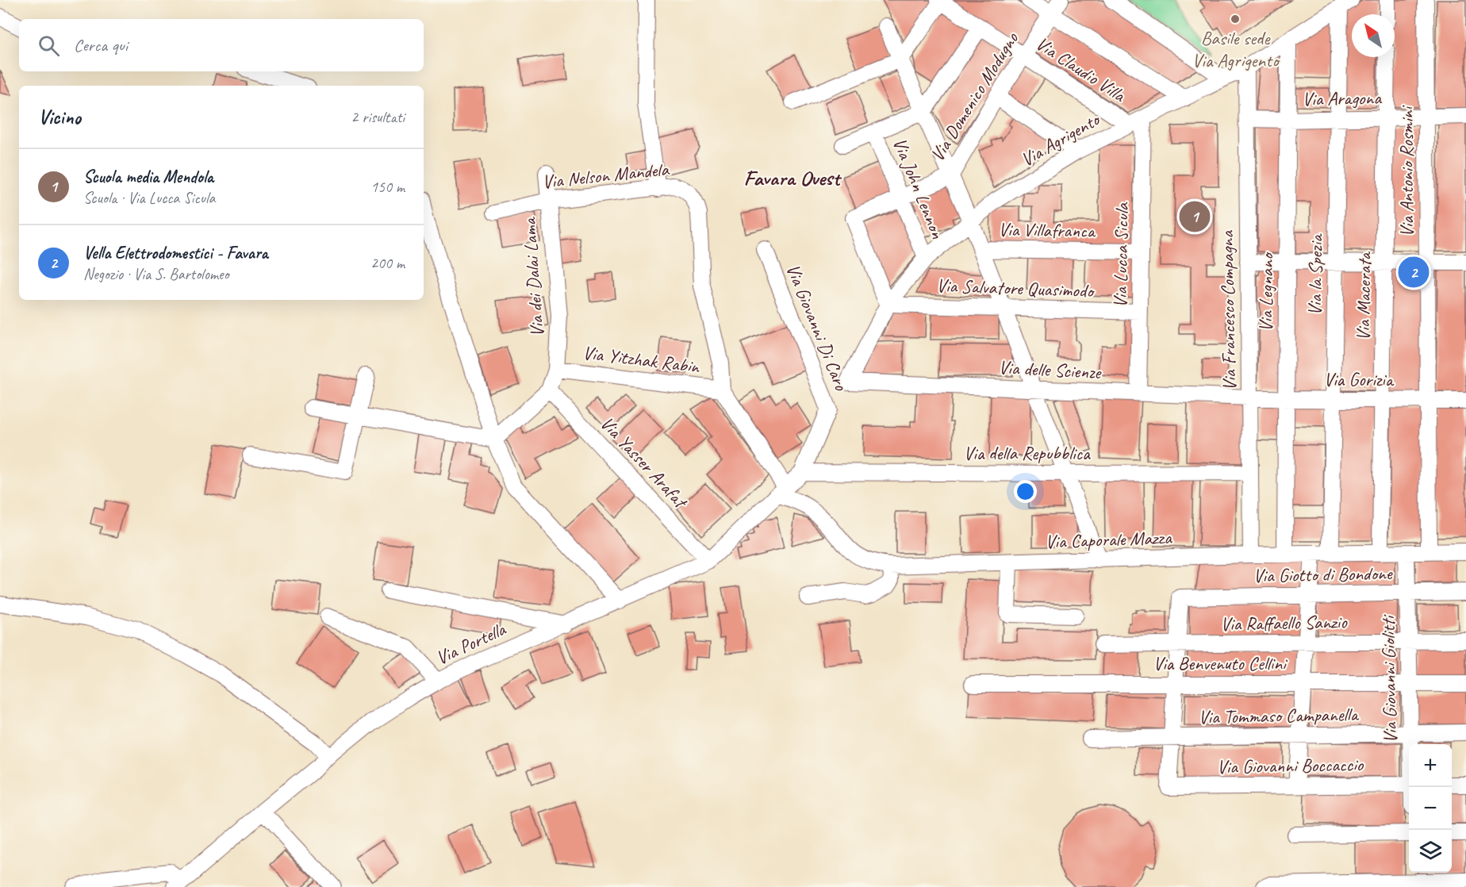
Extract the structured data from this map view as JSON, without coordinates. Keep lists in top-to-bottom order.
{
  "streets": {
    "street": [
      "Via Claudio Villa",
      "Via Domenico Modugno",
      "Via Aragona",
      "Via Agrigento",
      "Via Antonio Rosmini",
      "Via Nelson Mandela",
      "Via John Lennon",
      "Via Villafranca",
      "Via Lucca Sicula",
      "Via la Spezia",
      "Via dei Dalai Lama",
      "Via Salvatore Quasimodo",
      "Via Legnano",
      "Via Macerata",
      "Via Francesco Compagna",
      "Via Giovanni Di Caro",
      "Via Yitzhak Rabin",
      "Via delle Scienze",
      "Via Gorizia",
      "Via della Repubblica",
      "Via Yasser Arafat",
      "Via Caporale Mazza",
      "Via Giotto di Bondone",
      "Via Raffaello Sanzio",
      "Via Portella",
      "Via Benvenuto Cellini",
      "Via Giovanni Giolitti",
      "Via Tommaso Campanella",
      "Via Giovanni Boccaccio"
    ]
  },
  "crossings": [
    ["Via Claudio Villa", "Via Domenico Modugno"],
    ["Via Claudio Villa", "Via Agrigento"],
    ["Via Domenico Modugno", "Via Agrigento"],
    ["Via Domenico Modugno", "Via John Lennon"],
    ["Via Domenico Modugno", "Via Salvatore Quasimodo"],
    ["Via Aragona", "Via Antonio Rosmini"],
    ["Via Aragona", "Via la Spezia"],
    ["Via Aragona", "Via Legnano"],
    ["Via Aragona", "Via Macerata"],
    ["Via Aragona", "Via Francesco Compagna"],
    ["Via Agrigento", "Via John Lennon"],
    ["Via Agrigento", "Via Lucca Sicula"],
    ["Via Agrigento", "Via la Spezia"],
    ["Via Agrigento", "Via Salvatore Quasimodo"],
    ["Via Agrigento", "Via Legnano"],
    ["Via Agrigento", "Via Francesco Compagna"],
    ["Via Agrigento", "Via delle Scienze"],
    ["Via Antonio Rosmini", "Via Gorizia"],
    ["Via Antonio Rosmini", "Via Caporale Mazza"],
    ["Via Nelson Mandela", "Via dei Dalai Lama"],
    ["Via Nelson Mandela", "Via Yitzhak Rabin"],
    ["Via Nelson Mandela", "Via Caporale Mazza"],
    ["Via Nelson Mandela", "Via Portella"],
    ["Via Villafranca", "Via Lucca Sicula"],
    ["Via Lucca Sicula", "Via Salvatore Quasimodo"],
    ["Via Lucca Sicula", "Via delle Scienze"],
    ["Via la Spezia", "Via Gorizia"],
    ["Via la Spezia", "Via Caporale Mazza"],
    ["Via dei Dalai Lama", "Via Yitzhak Rabin"],
    ["Via dei Dalai Lama", "Via Yasser Arafat"],
    ["Via Legnano", "Via Gorizia"],
    ["Via Legnano", "Via Caporale Mazza"],
    ["Via Macerata", "Via Gorizia"],
    ["Via Macerata", "Via Caporale Mazza"],
    ["Via Francesco Compagna", "Via delle Scienze"],
    ["Via Francesco Compagna", "Via Gorizia"],
    ["Via Francesco Compagna", "Via della Repubblica"],
    ["Via Francesco Compagna", "Via Caporale Mazza"],
    ["Via Giovanni Di Caro", "Via della Repubblica"],
    ["Via Giovanni Di Caro", "Via Portella"],
    ["Via delle Scienze", "Via Gorizia"],
    ["Via della Repubblica", "Via Portella"],
    ["Via Yasser Arafat", "Via Portella"],
    ["Via Caporale Mazza", "Via Portella"],
    ["Via Caporale Mazza", "Via Giovanni Giolitti"],
    ["Via Giotto di Bondone", "Via Raffaello Sanzio"],
    ["Via Giotto di Bondone", "Via Giovanni Giolitti"],
    ["Via Raffaello Sanzio", "Via Giovanni Giolitti"],
    ["Via Benvenuto Cellini", "Via Giovanni Giolitti"],
    ["Via Giovanni Giolitti", "Via Tommaso Campanella"],
    ["Via Tommaso Campanella", "Via Giovanni Boccaccio"]
  ],
  "districts": ["Favara Ovest"],
  "places": ["Basile sede Via Agrigento"],
  "north": "top left",
  "page": {
    "search": "Cerca qui",
    "heading": ["Vicino", "2 risultati"],
    "list": [
      {
        "mark": "1",
        "name": "Scuola media Mendola",
        "note": "Scuola · Via Lucca Sicula",
        "value": "150 m"
      },
      {
        "mark": "2",
        "name": "Vella Elettrodomestici - Favara",
        "note": "Negozio · Via S. Bartolomeo",
        "value": "200 m"
      }
    ],
    "pins": ["1", "2"],
    "map_buttons": ["+", "−"]
  }
}
